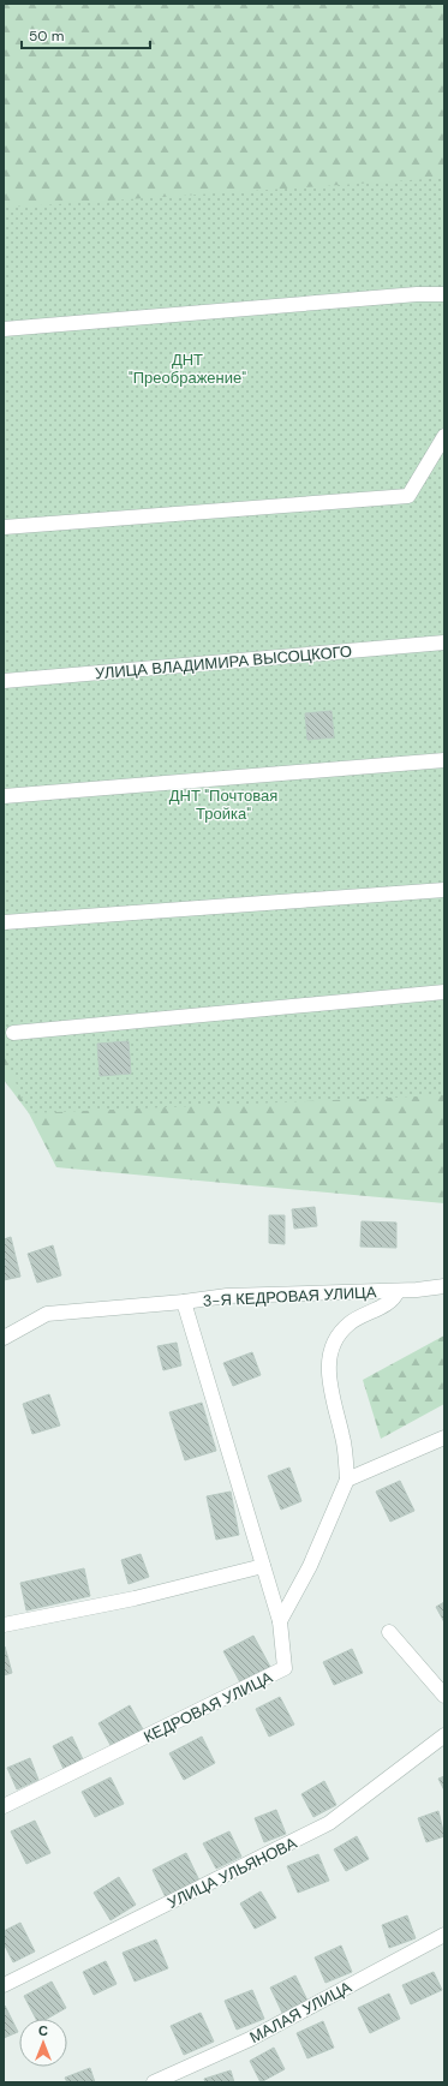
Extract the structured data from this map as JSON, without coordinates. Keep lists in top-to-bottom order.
{
  "streets": {
    "street": [
      "УЛИЦА ВЛАДИМИРА ВЫСОЦКОГО",
      "3-Я КЕДРОВАЯ УЛИЦА",
      "КЕДРОВАЯ УЛИЦА",
      "УЛИЦА УЛЬЯНОВА",
      "МАЛАЯ УЛИЦА"
    ]
  },
  "crossings": [
    ["3-Я КЕДРОВАЯ УЛИЦА", "КЕДРОВАЯ УЛИЦА"]
  ],
  "parks": ["ДНТ \"Преображение\"", "ДНТ \"Почтовая Тройка\""],
  "scale_bar": "50 m",
  "north": "top"
}
